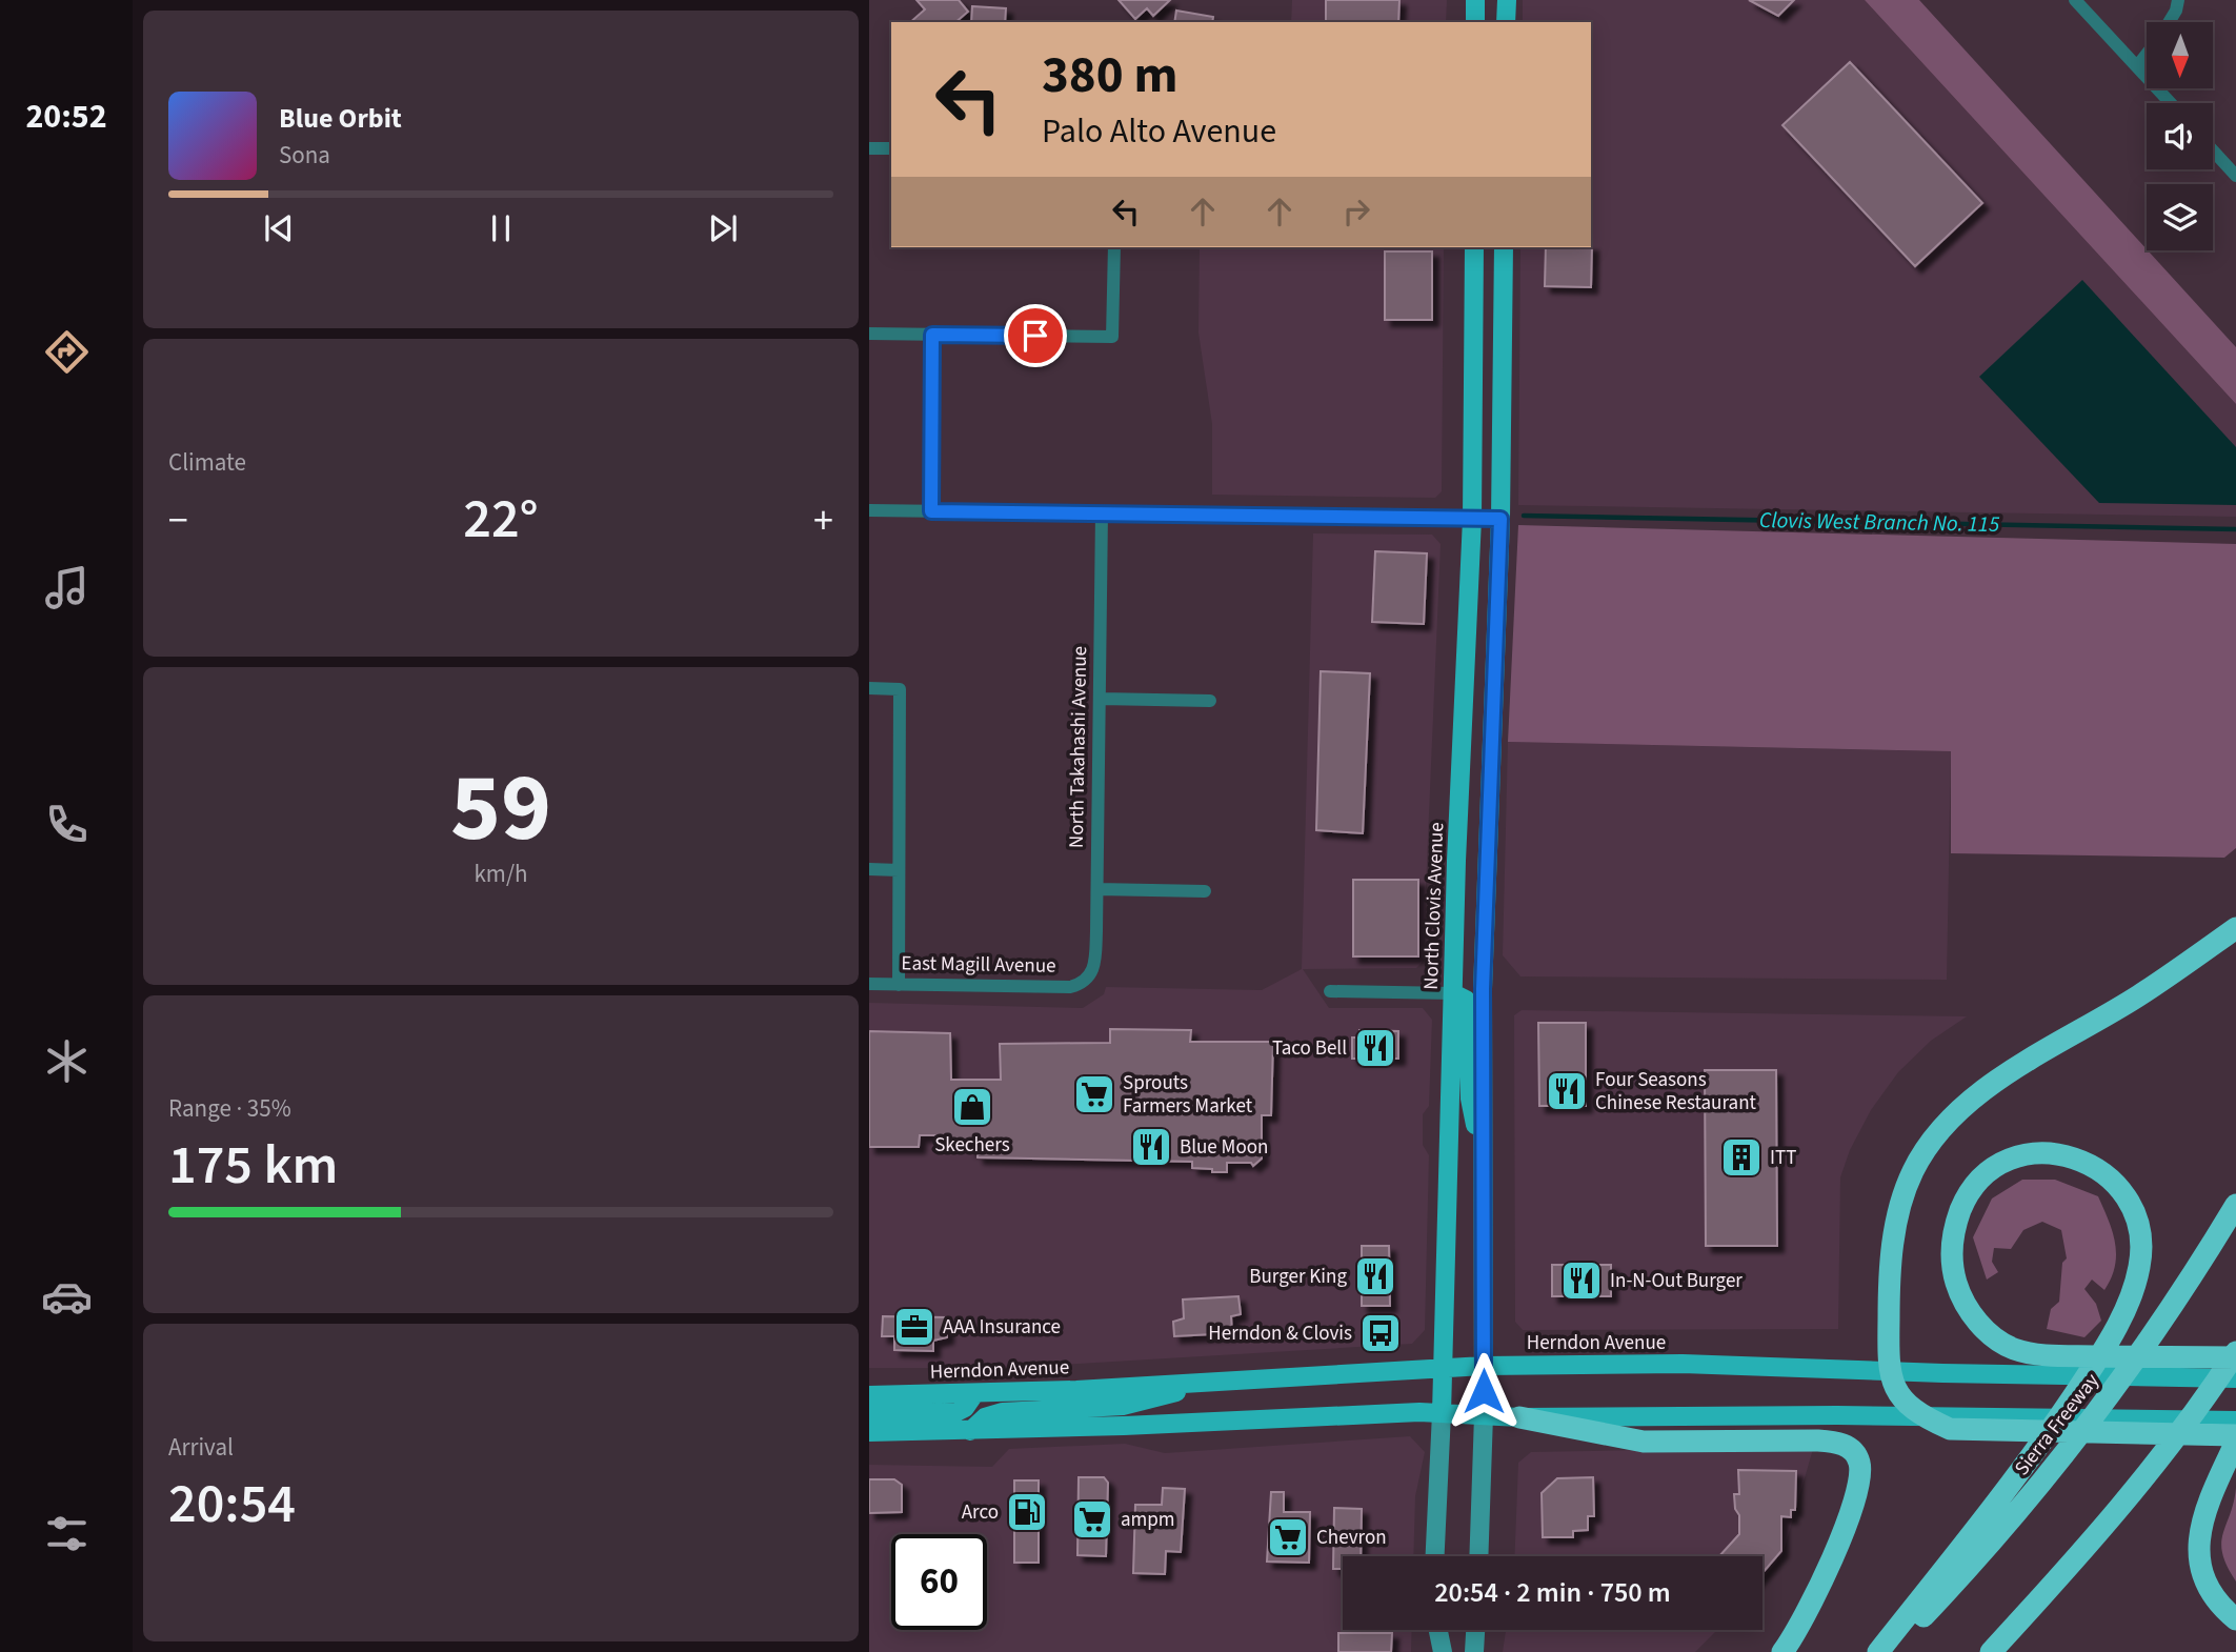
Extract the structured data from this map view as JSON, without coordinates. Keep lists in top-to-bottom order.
{
  "streets": {
    "highway": ["Sierra Freeway"],
    "main road": ["North Clovis Avenue", "Herndon Avenue"],
    "street": ["North Takahashi Avenue", "East Magill Avenue"]
  },
  "crossings": [
    ["North Takahashi Avenue", "East Magill Avenue"],
    ["North Clovis Avenue", "Herndon Avenue"]
  ],
  "water": ["Clovis West Branch No. 115"],
  "places": {
    "restaurant": [
      "Taco Bell",
      "Four Seasons Chinese Restaurant",
      "Blue Moon",
      "Burger King",
      "In-N-Out Burger"
    ],
    "supermarket": ["Sprouts Farmers Market", "ampm", "Chevron"],
    "shop": ["Skechers"],
    "building": ["ITT"],
    "office": ["AAA Insurance"],
    "bus stop": ["Herndon & Clovis"],
    "fuel station": ["Arco"]
  },
  "north": "bottom",
  "page": {
    "tabs": "20:52",
    "turn": ["380 m", "Palo Alto Avenue"],
    "song": ["Blue Orbit", "Sona"],
    "tile": [
      "Climate",
      ["59", "km/h"],
      ["Range · 35%", "175 km"],
      ["Arrival", "20:54"]
    ],
    "heat": ["−", "22°", "+"],
    "limit": "60",
    "trip": "20:54 · 2 min · 750 m"
  }
}
